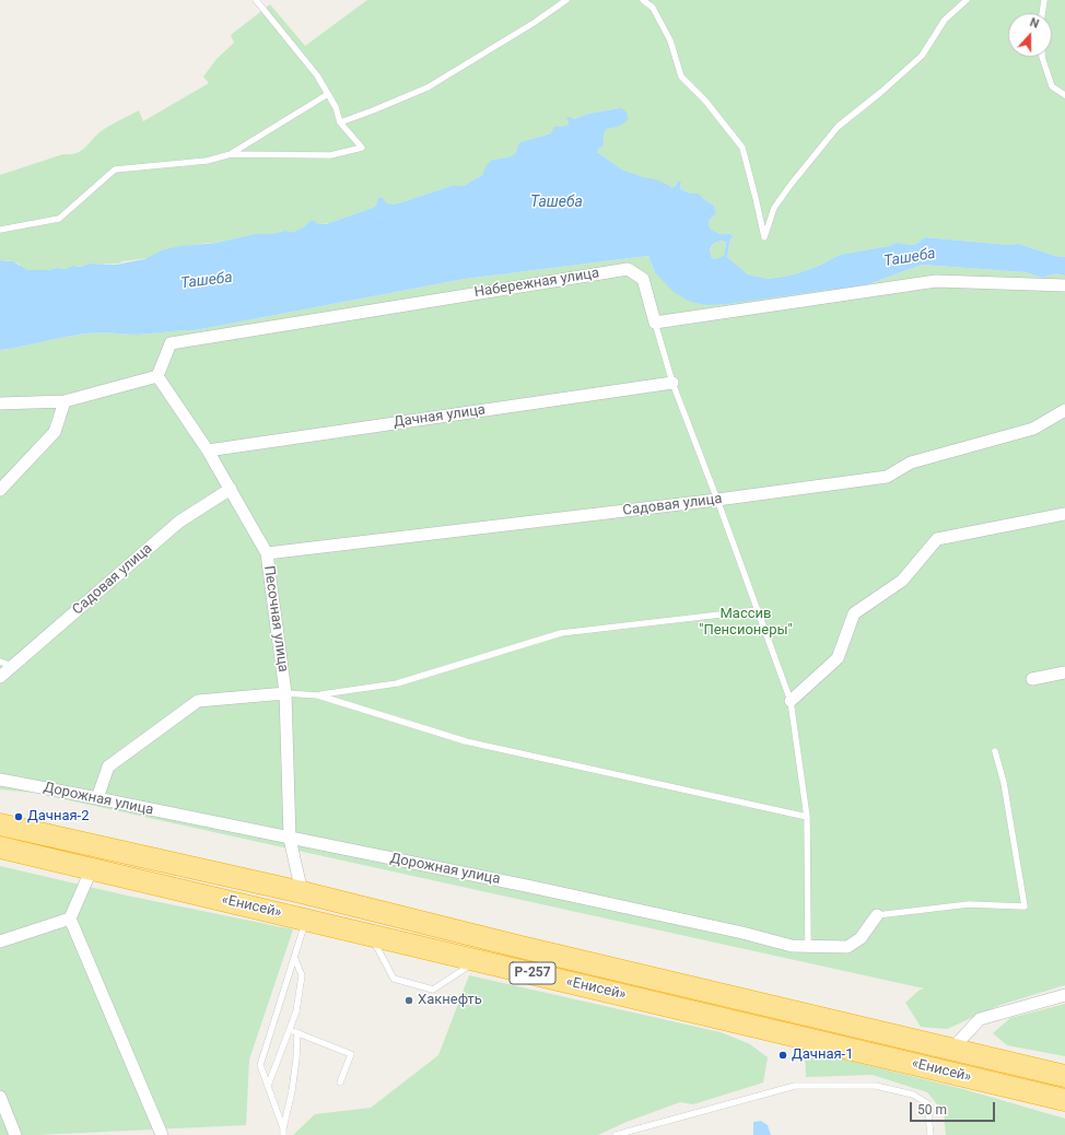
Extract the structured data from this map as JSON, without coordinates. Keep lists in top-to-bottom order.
{
  "streets": {
    "highway": ["«Енисей»", "Р-257"],
    "street": [
      "Набережная улица",
      "Дачная улица",
      "Садовая улица",
      "Песочная улица",
      "Дорожная улица"
    ]
  },
  "crossings": [
    ["Набережная улица", "Песочная улица"],
    ["Дачная улица", "Песочная улица"],
    ["Садовая улица", "Песочная улица"],
    ["Песочная улица", "Дорожная улица"],
    ["Песочная улица", "«Енисей»"]
  ],
  "water": ["Ташеба"],
  "parks": ["Массив \"Пенсионеры\""],
  "places": ["Дачная-2", "Хакнефть", "Дачная-1"],
  "scale_bar": "50 m",
  "north": "top"
}
